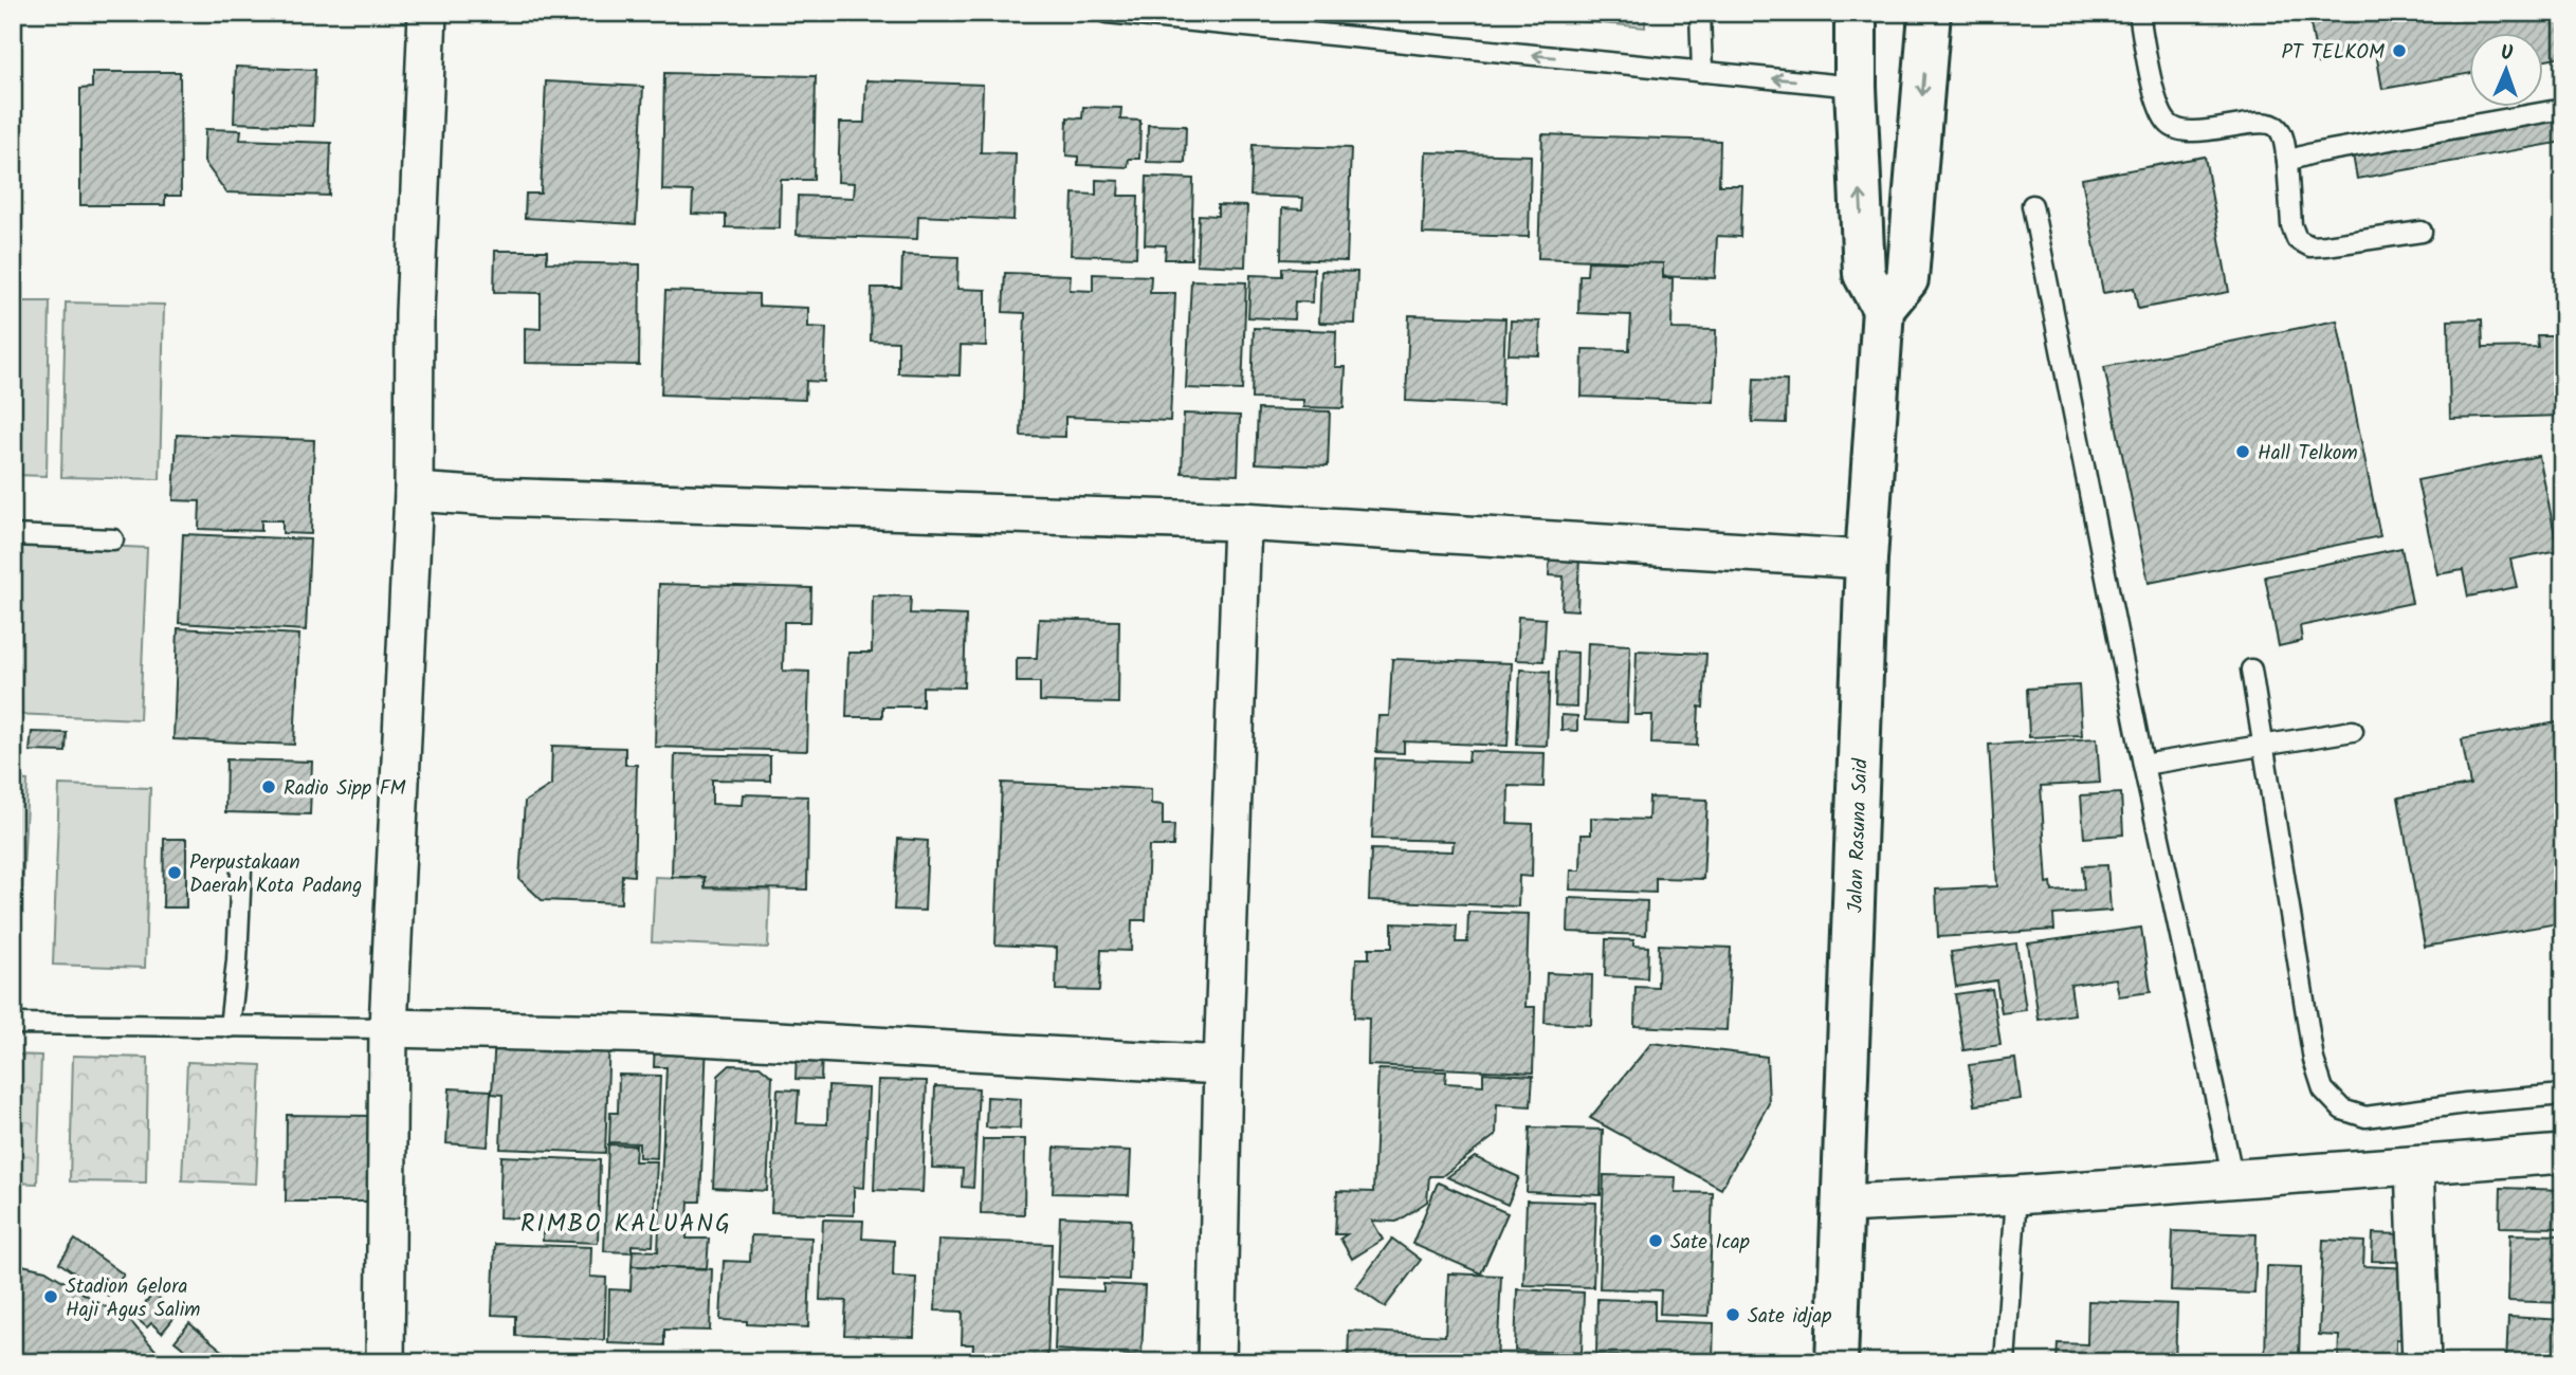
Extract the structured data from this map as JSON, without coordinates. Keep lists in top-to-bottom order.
{
  "streets": {
    "main road": ["Jalan Rasuna Said"]
  },
  "districts": ["RIMBO KALUANG"],
  "places": [
    "PT TELKOM",
    "Hall Telkom",
    "Radio Sipp FM",
    "Perpustakaan Daerah Kota Padang",
    "Sate Icap",
    "Stadion Gelora Haji Agus Salim",
    "Sate idjap"
  ],
  "north": "top"
}
